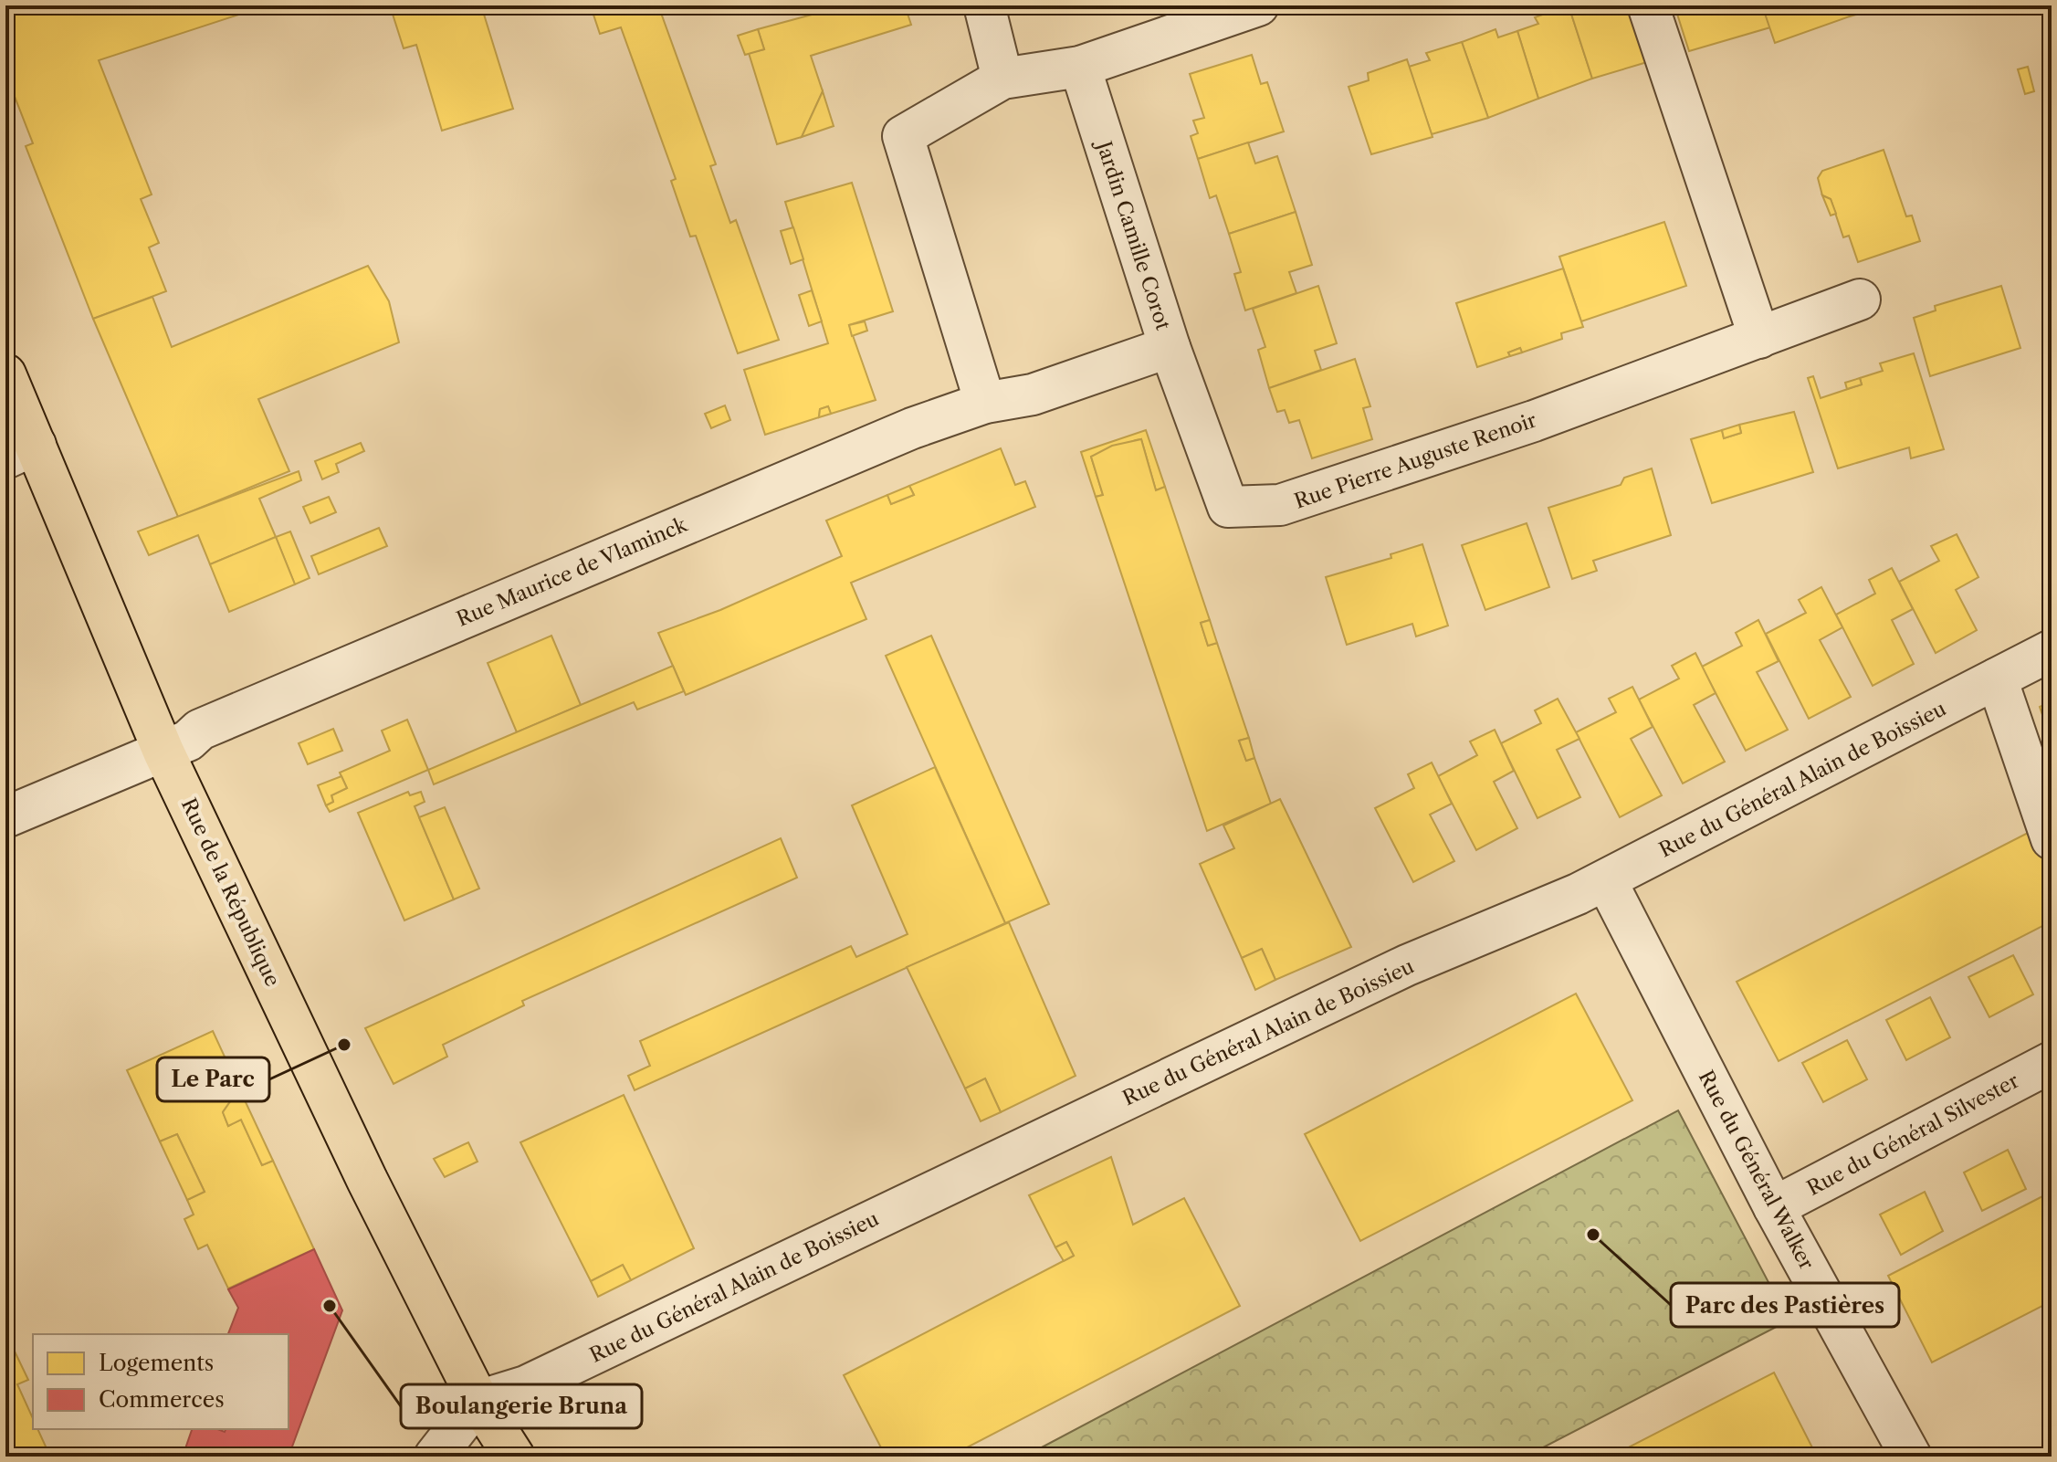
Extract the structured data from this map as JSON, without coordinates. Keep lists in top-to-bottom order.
{
  "streets": {
    "main road": ["Rue de la République"],
    "street": [
      "Jardin Camille Corot",
      "Rue Pierre Auguste Renoir",
      "Rue Maurice de Vlaminck",
      "Rue du Général Alain de Boissieu",
      "Rue du Général Silvester",
      "Rue du Général Walker"
    ]
  },
  "crossings": [
    ["Jardin Camille Corot", "Rue Pierre Auguste Renoir"],
    ["Jardin Camille Corot", "Rue Maurice de Vlaminck"],
    ["Rue Maurice de Vlaminck", "Rue de la République"],
    ["Rue du Général Alain de Boissieu", "Rue de la République"],
    ["Rue du Général Alain de Boissieu", "Rue du Général Walker"],
    ["Rue du Général Silvester", "Rue du Général Walker"]
  ],
  "places": ["Le Parc", "Parc des Pastières", "Boulangerie Bruna"],
  "legend": ["Logements", "Commerces"]
}
